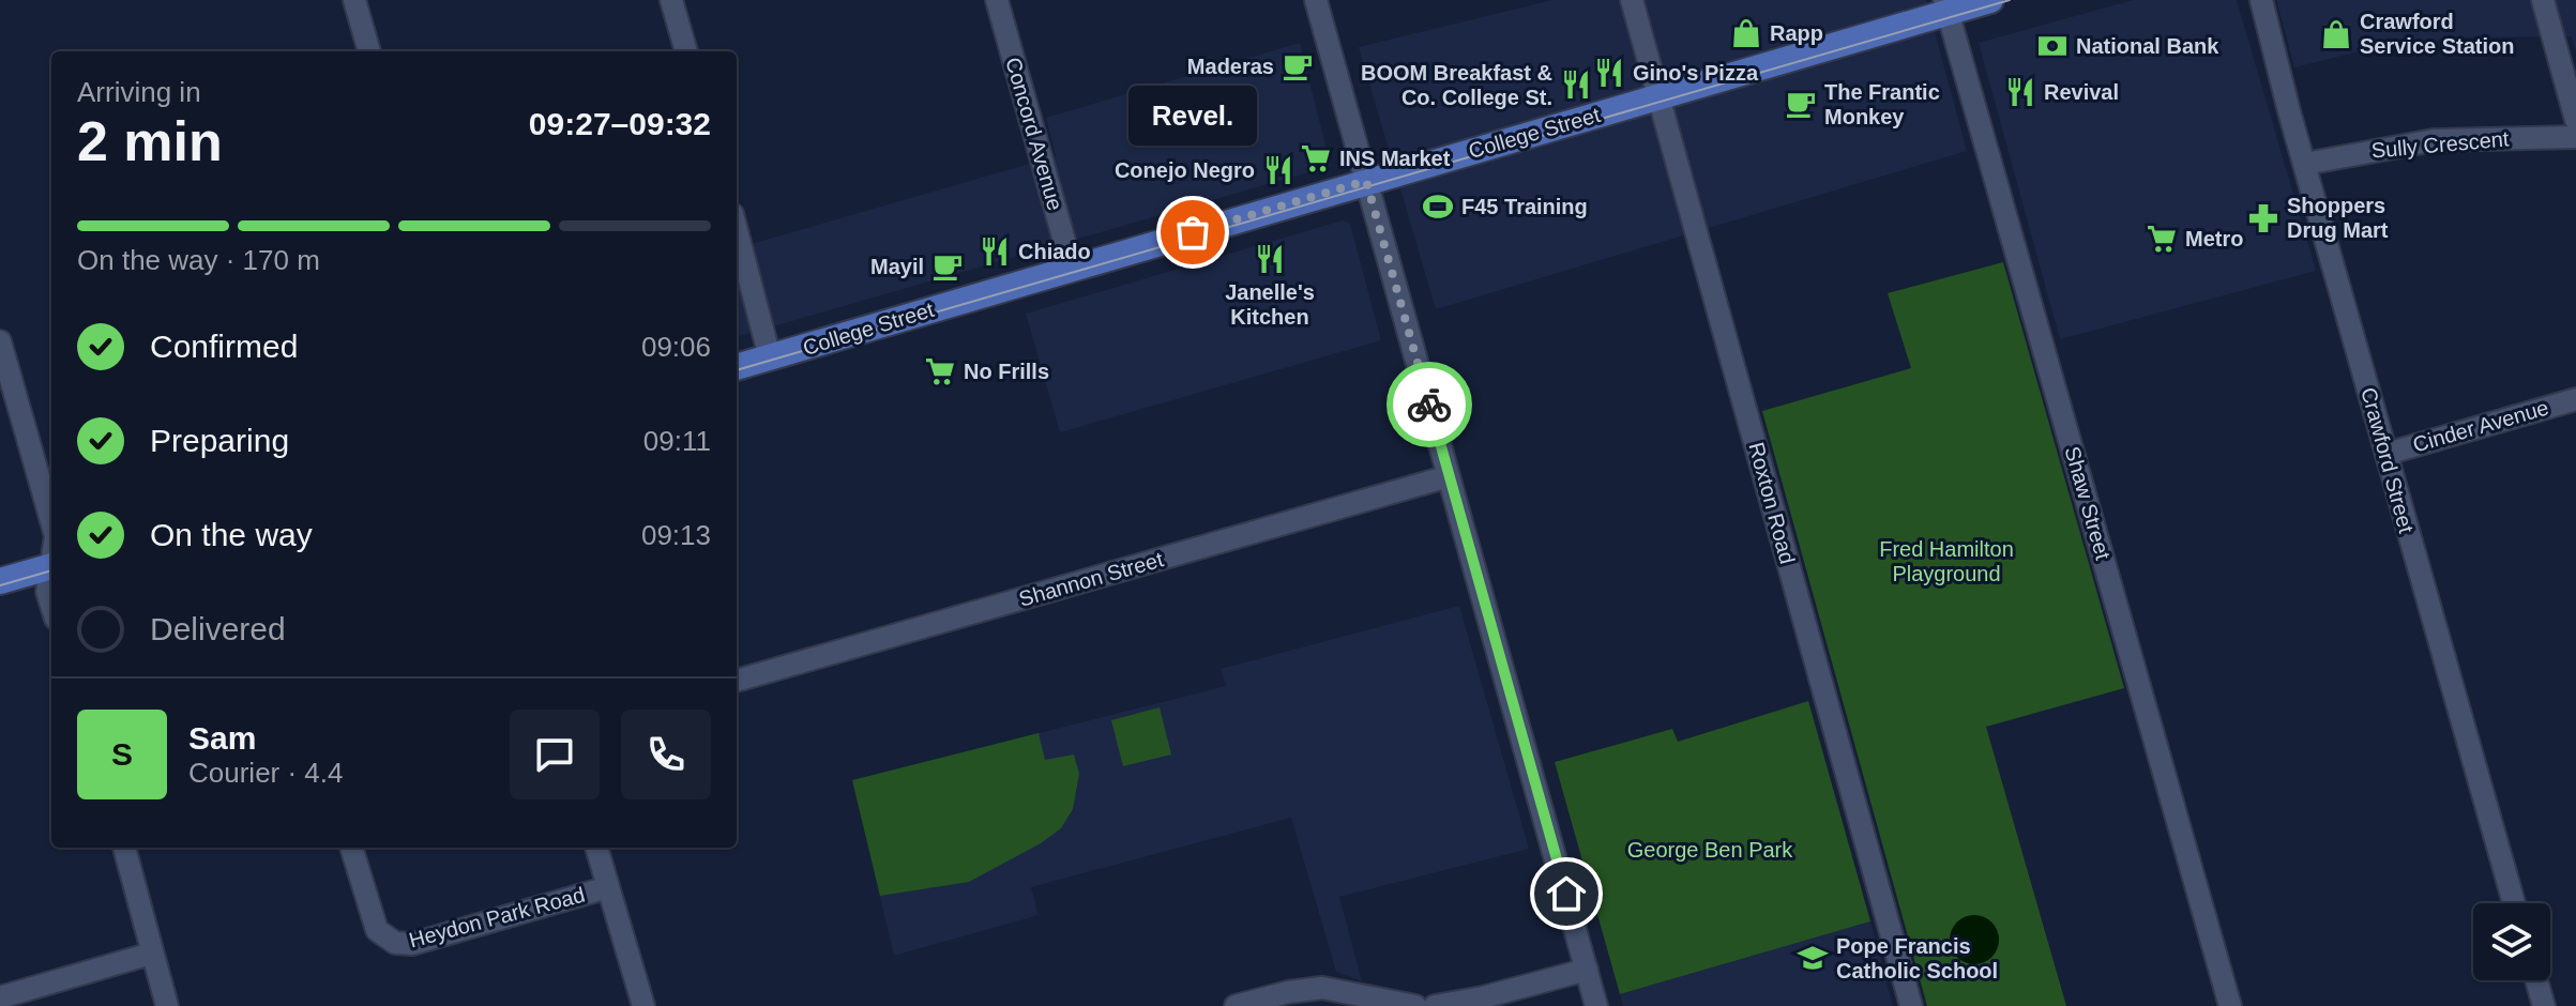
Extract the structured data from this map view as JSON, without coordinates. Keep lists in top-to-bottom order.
{
  "streets": {
    "main road": ["College Street"],
    "street": [
      "Concord Avenue",
      "Sully Crescent",
      "Cinder Avenue",
      "Crawford Street",
      "Roxton Road",
      "Shaw Street",
      "Shannon Street",
      "Heydon Park Road"
    ]
  },
  "crossings": [
    ["College Street", "Concord Avenue"],
    ["College Street", "Roxton Road"],
    ["College Street", "Shaw Street"],
    ["Sully Crescent", "Crawford Street"],
    ["Cinder Avenue", "Crawford Street"]
  ],
  "parks": ["Fred Hamilton Playground", "George Ben Park"],
  "places": {
    "shop": ["Rapp", "Crawford Service Station"],
    "bank": ["National Bank"],
    "cafe": ["Maderas", "The Frantic Monkey", "Mayil"],
    "restaurant": [
      "Gino's Pizza",
      "BOOM Breakfast & Co. College St.",
      "Revival",
      "Conejo Negro",
      "Chiado",
      "Janelle's Kitchen"
    ],
    "supermarket": ["INS Market", "Metro", "No Frills"],
    "sports": ["F45 Training"],
    "pharmacy": ["Shoppers Drug Mart"],
    "other": ["Revel."],
    "school or university": ["Pope Francis Catholic School"]
  },
  "page": {
    "heading": ["2 min", "Arriving in", "09:27–09:32"],
    "panel": ["Sam", "Courier · 4.4"],
    "bubble": "Revel.",
    "bar": "On the way · 170 m",
    "list": [
      ["Confirmed", "09:06"],
      ["Preparing", "09:11"],
      ["On the way", "09:13"],
      "Delivered"
    ],
    "round": "S"
  }
}
